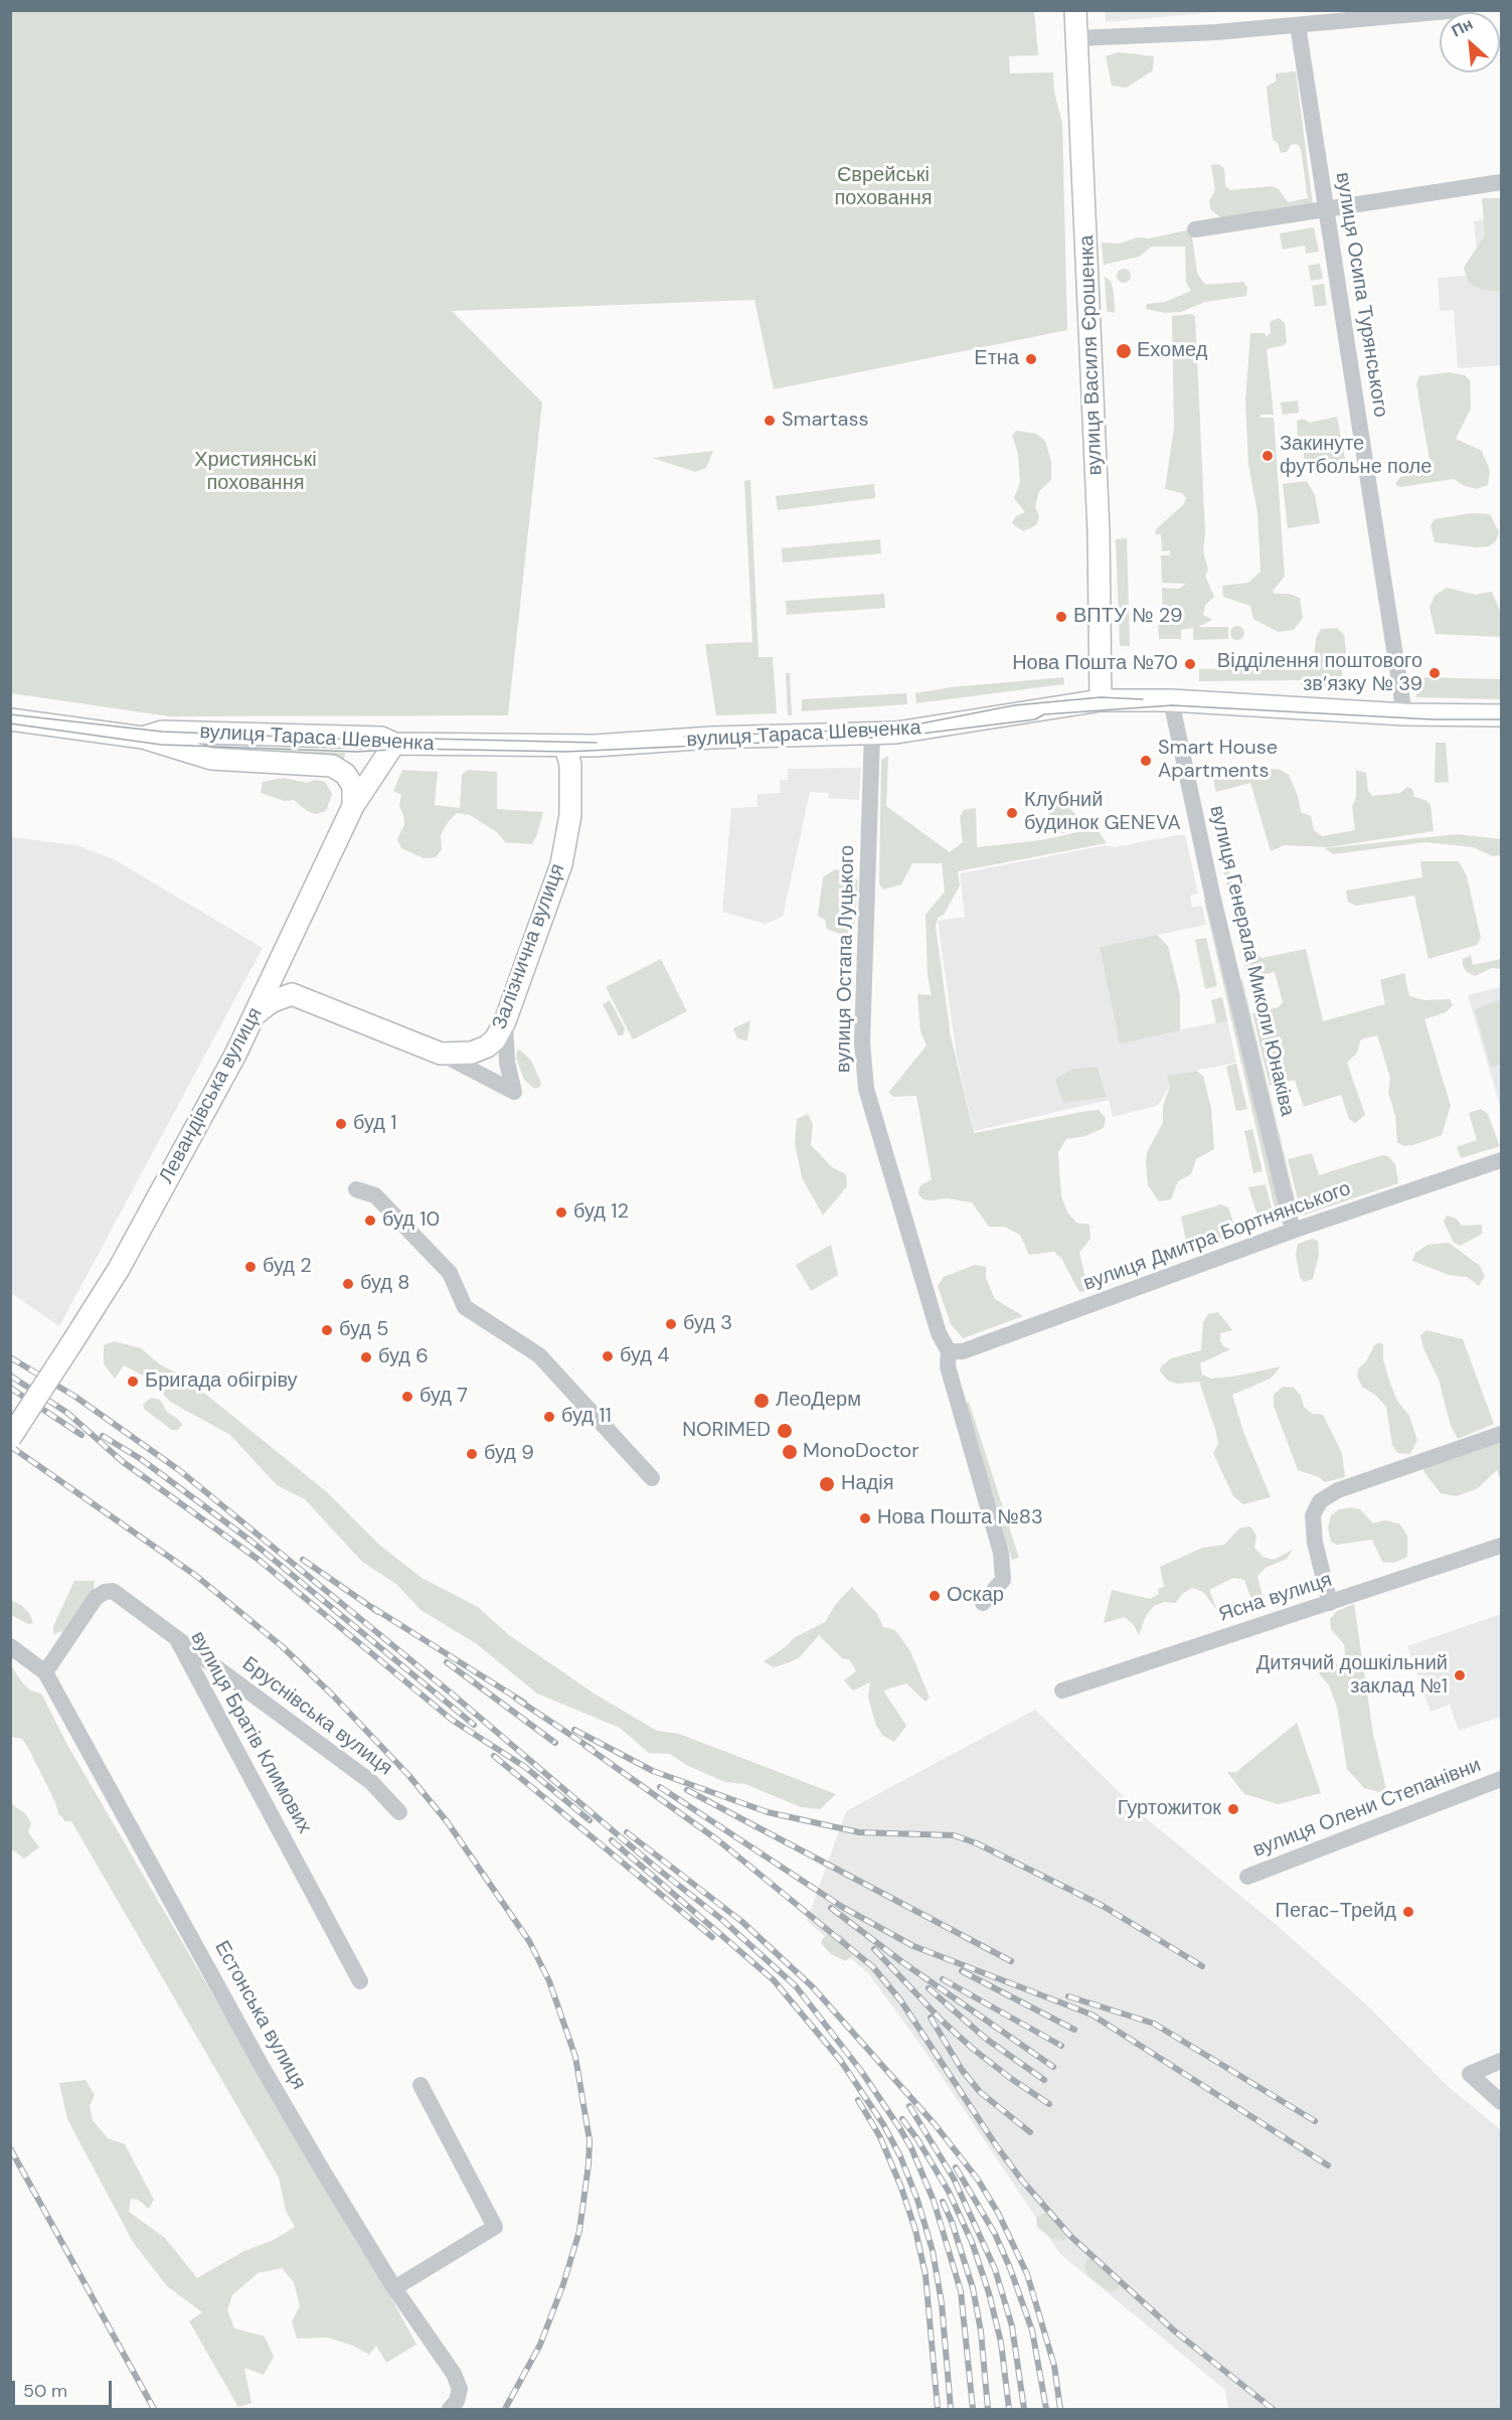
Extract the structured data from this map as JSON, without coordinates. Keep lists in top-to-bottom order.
{
  "streets": {
    "main road": [
      "вулиця Василя Єрошенка",
      "вулиця Тараса Шевченка",
      "Залізнична вулиця",
      "Левандівська вулиця"
    ],
    "street": [
      "вулиця Осипа Турянського",
      "вулиця Остапа Луцького",
      "вулиця Генерала Миколи Юнаківа",
      "вулиця Дмитра Бортнянського",
      "Ясна вулиця",
      "Бруснівська вулиця",
      "вулиця Братів Климових",
      "вулиця Олени Степанівни",
      "Естонська вулиця"
    ]
  },
  "crossings": [
    ["вулиця Осипа Турянського", "вулиця Тараса Шевченка"],
    ["вулиця Василя Єрошенка", "вулиця Тараса Шевченка"],
    ["вулиця Тараса Шевченка", "Залізнична вулиця"],
    ["вулиця Тараса Шевченка", "вулиця Остапа Луцького"],
    ["вулиця Тараса Шевченка", "вулиця Генерала Миколи Юнаківа"],
    ["вулиця Тараса Шевченка", "Левандівська вулиця"],
    ["вулиця Остапа Луцького", "вулиця Дмитра Бортнянського"],
    ["вулиця Генерала Миколи Юнаківа", "вулиця Дмитра Бортнянського"],
    ["Бруснівська вулиця", "вулиця Братів Климових"],
    ["вулиця Братів Климових", "Естонська вулиця"]
  ],
  "parks": ["Єврейські поховання", "Християнські поховання"],
  "places": [
    "Ехомед",
    "Етна",
    "Smartass",
    "Закинуте футбольне поле",
    "ВПТУ № 29",
    "Нова Пошта №70",
    "Відділення поштового зв’язку № 39",
    "Smart House Apartments",
    "Клубний будинок GENEVA",
    "буд 1",
    "буд 12",
    "буд 10",
    "буд 2",
    "буд 8",
    "буд 3",
    "буд 5",
    "буд 4",
    "буд 6",
    "Бригада обігріву",
    "буд 7",
    "ЛеоДерм",
    "буд 11",
    "NORIMED",
    "MonoDoctor",
    "буд 9",
    "Надія",
    "Нова Пошта №83",
    "Оскар",
    "Дитячий дошкільний заклад №1",
    "Гуртожиток",
    "Пегас-Трейд"
  ],
  "scale_bar": "50 m",
  "north": "top left"
}
